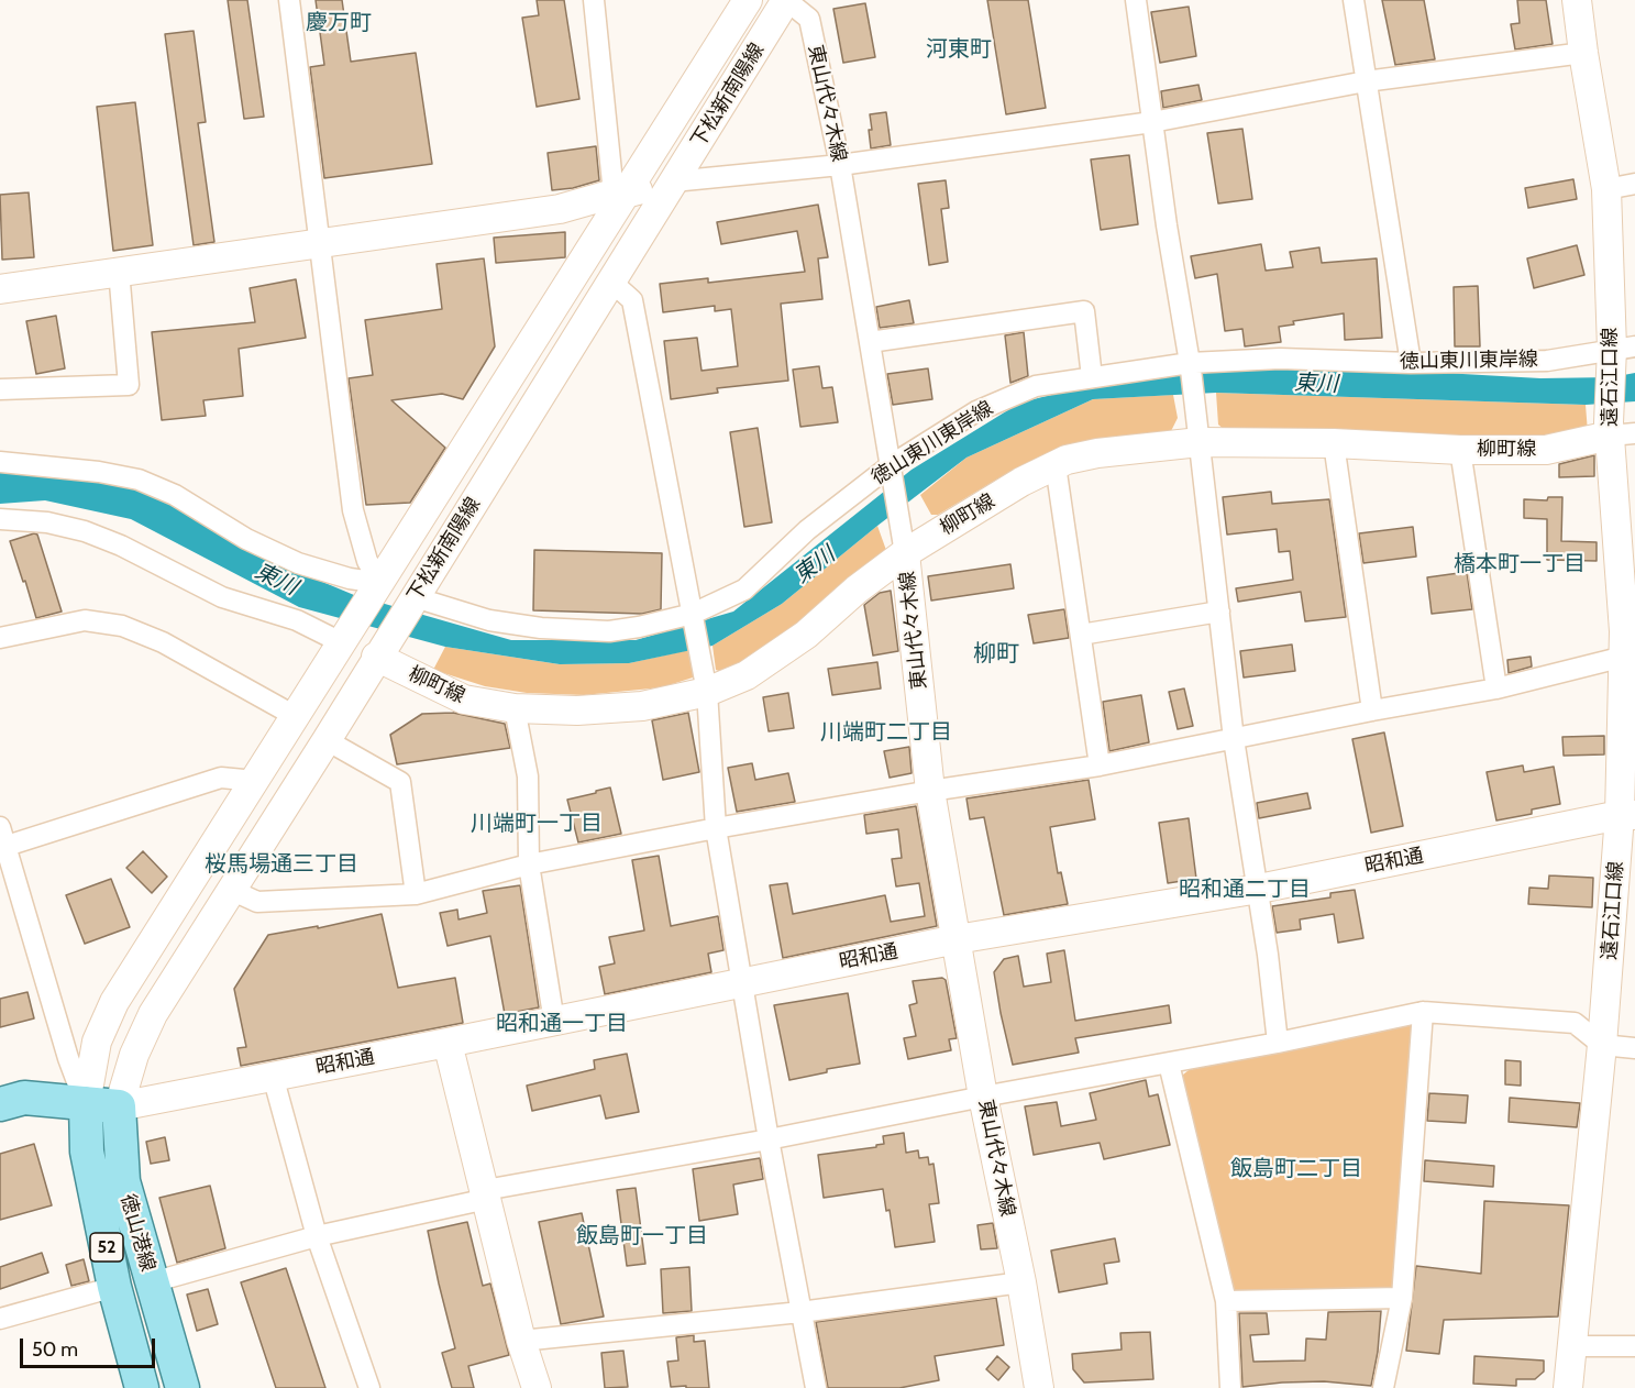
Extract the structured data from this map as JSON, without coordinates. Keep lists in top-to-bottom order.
{
  "streets": {
    "main road": ["徳山港線", "52"],
    "street": [
      "下松新南陽線",
      "東山代々木線",
      "徳山東川東岸線",
      "遠石江口線",
      "柳町線",
      "昭和通"
    ]
  },
  "crossings": [
    ["下松新南陽線", "東山代々木線"],
    ["下松新南陽線", "徳山東川東岸線"],
    ["下松新南陽線", "柳町線"],
    ["下松新南陽線", "昭和通"],
    ["下松新南陽線", "徳山港線"],
    ["東山代々木線", "徳山東川東岸線"],
    ["東山代々木線", "柳町線"],
    ["東山代々木線", "昭和通"],
    ["徳山東川東岸線", "遠石江口線"],
    ["遠石江口線", "柳町線"],
    ["遠石江口線", "昭和通"],
    ["昭和通", "徳山港線"]
  ],
  "districts": [
    "慶万町",
    "河東町",
    "橋本町一丁目",
    "柳町",
    "川端町二丁目",
    "川端町一丁目",
    "桜馬場通三丁目",
    "昭和通二丁目",
    "昭和通一丁目",
    "飯島町二丁目",
    "飯島町一丁目"
  ],
  "water": ["東川"],
  "scale_bar": "50 m"
}
